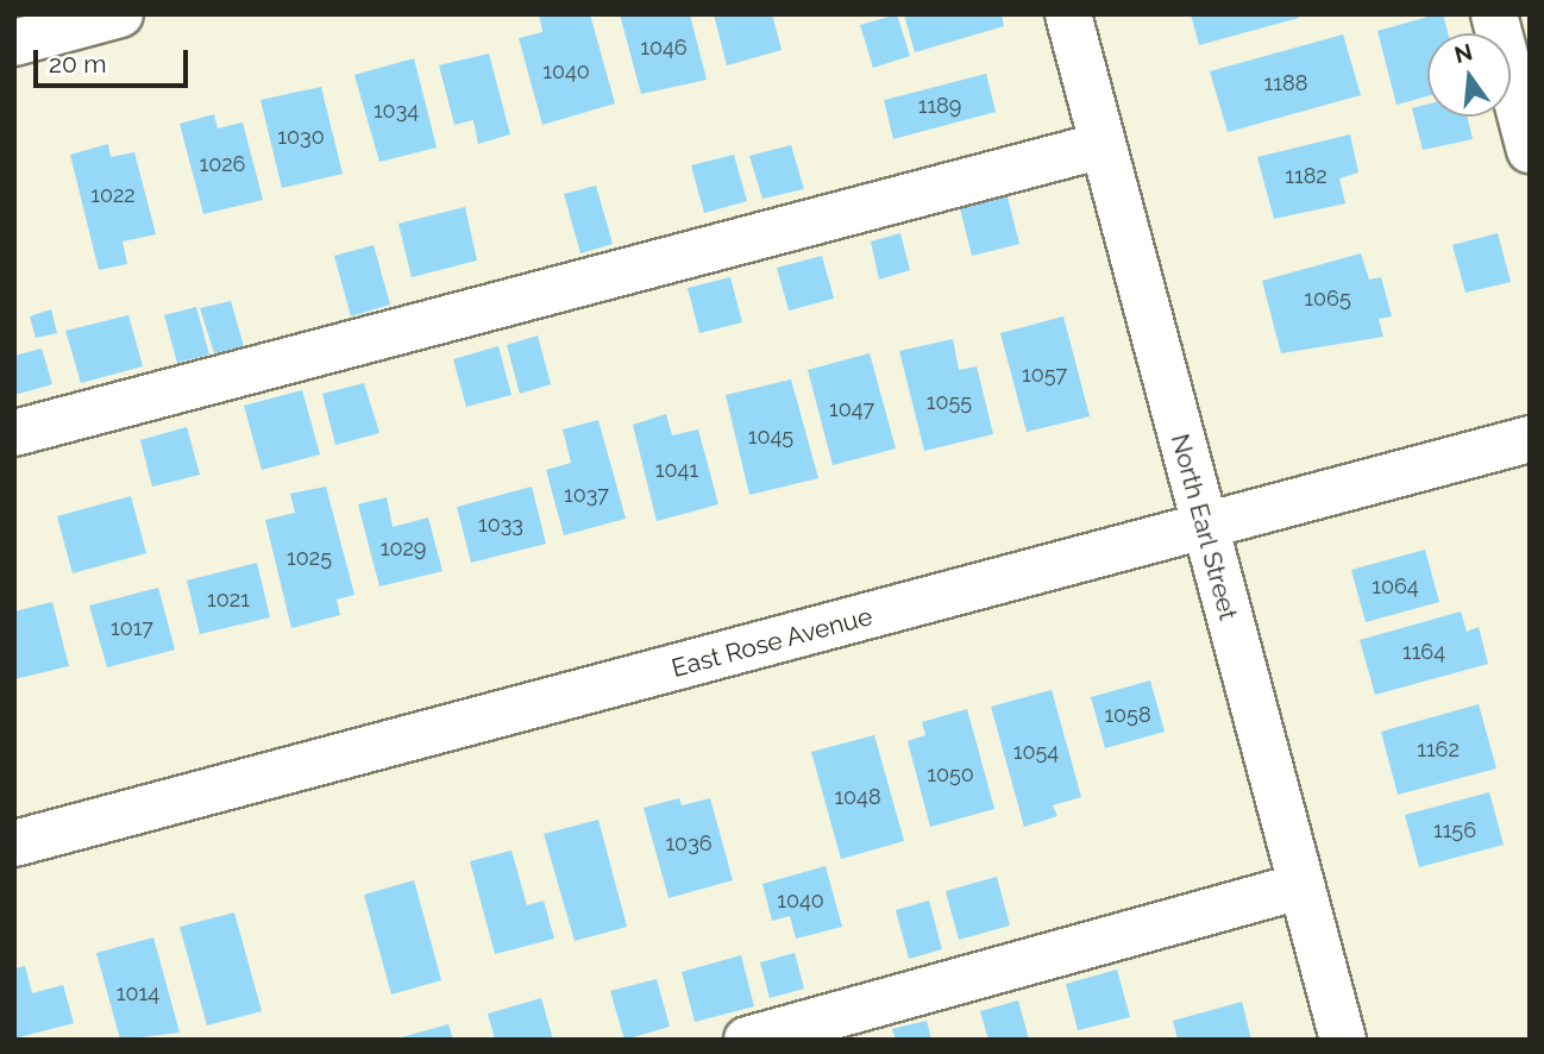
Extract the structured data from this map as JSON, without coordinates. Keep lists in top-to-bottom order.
{
  "streets": {
    "street": ["North Earl Street", "East Rose Avenue"]
  },
  "crossings": [
    ["North Earl Street", "East Rose Avenue"]
  ],
  "house_numbers": [
    "1046",
    "1040",
    "1188",
    "1189",
    "1034",
    "1030",
    "1026",
    "1182",
    "1022",
    "1065",
    "1057",
    "1055",
    "1047",
    "1045",
    "1041",
    "1037",
    "1033",
    "1029",
    "1025",
    "1064",
    "1021",
    "1017",
    "1164",
    "1058",
    "1162",
    "1054",
    "1050",
    "1048",
    "1156",
    "1036",
    "1040",
    "1014"
  ],
  "scale_bar": "20 m",
  "north": "top"
}
